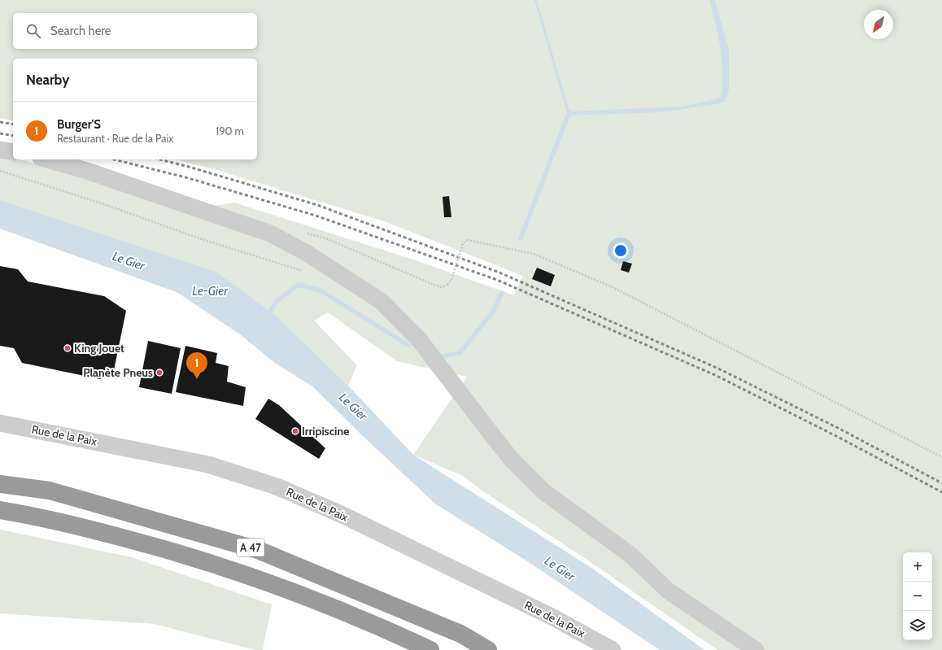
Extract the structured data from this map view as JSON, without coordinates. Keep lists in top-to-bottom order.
{
  "streets": {
    "highway": ["A 47"],
    "street": ["Rue de la Paix"]
  },
  "water": ["Le Gier", "Le-Gier"],
  "places": ["King Jouet", "Planète Pneus", "Irripiscine"],
  "north": "bottom left",
  "page": {
    "search": "Search here",
    "heading": "Nearby",
    "list": [
      {
        "mark": "1",
        "name": "Burger'S",
        "note": "Restaurant · Rue de la Paix",
        "value": "190 m"
      }
    ],
    "pins": "1",
    "map_buttons": ["+", "−"]
  }
}
